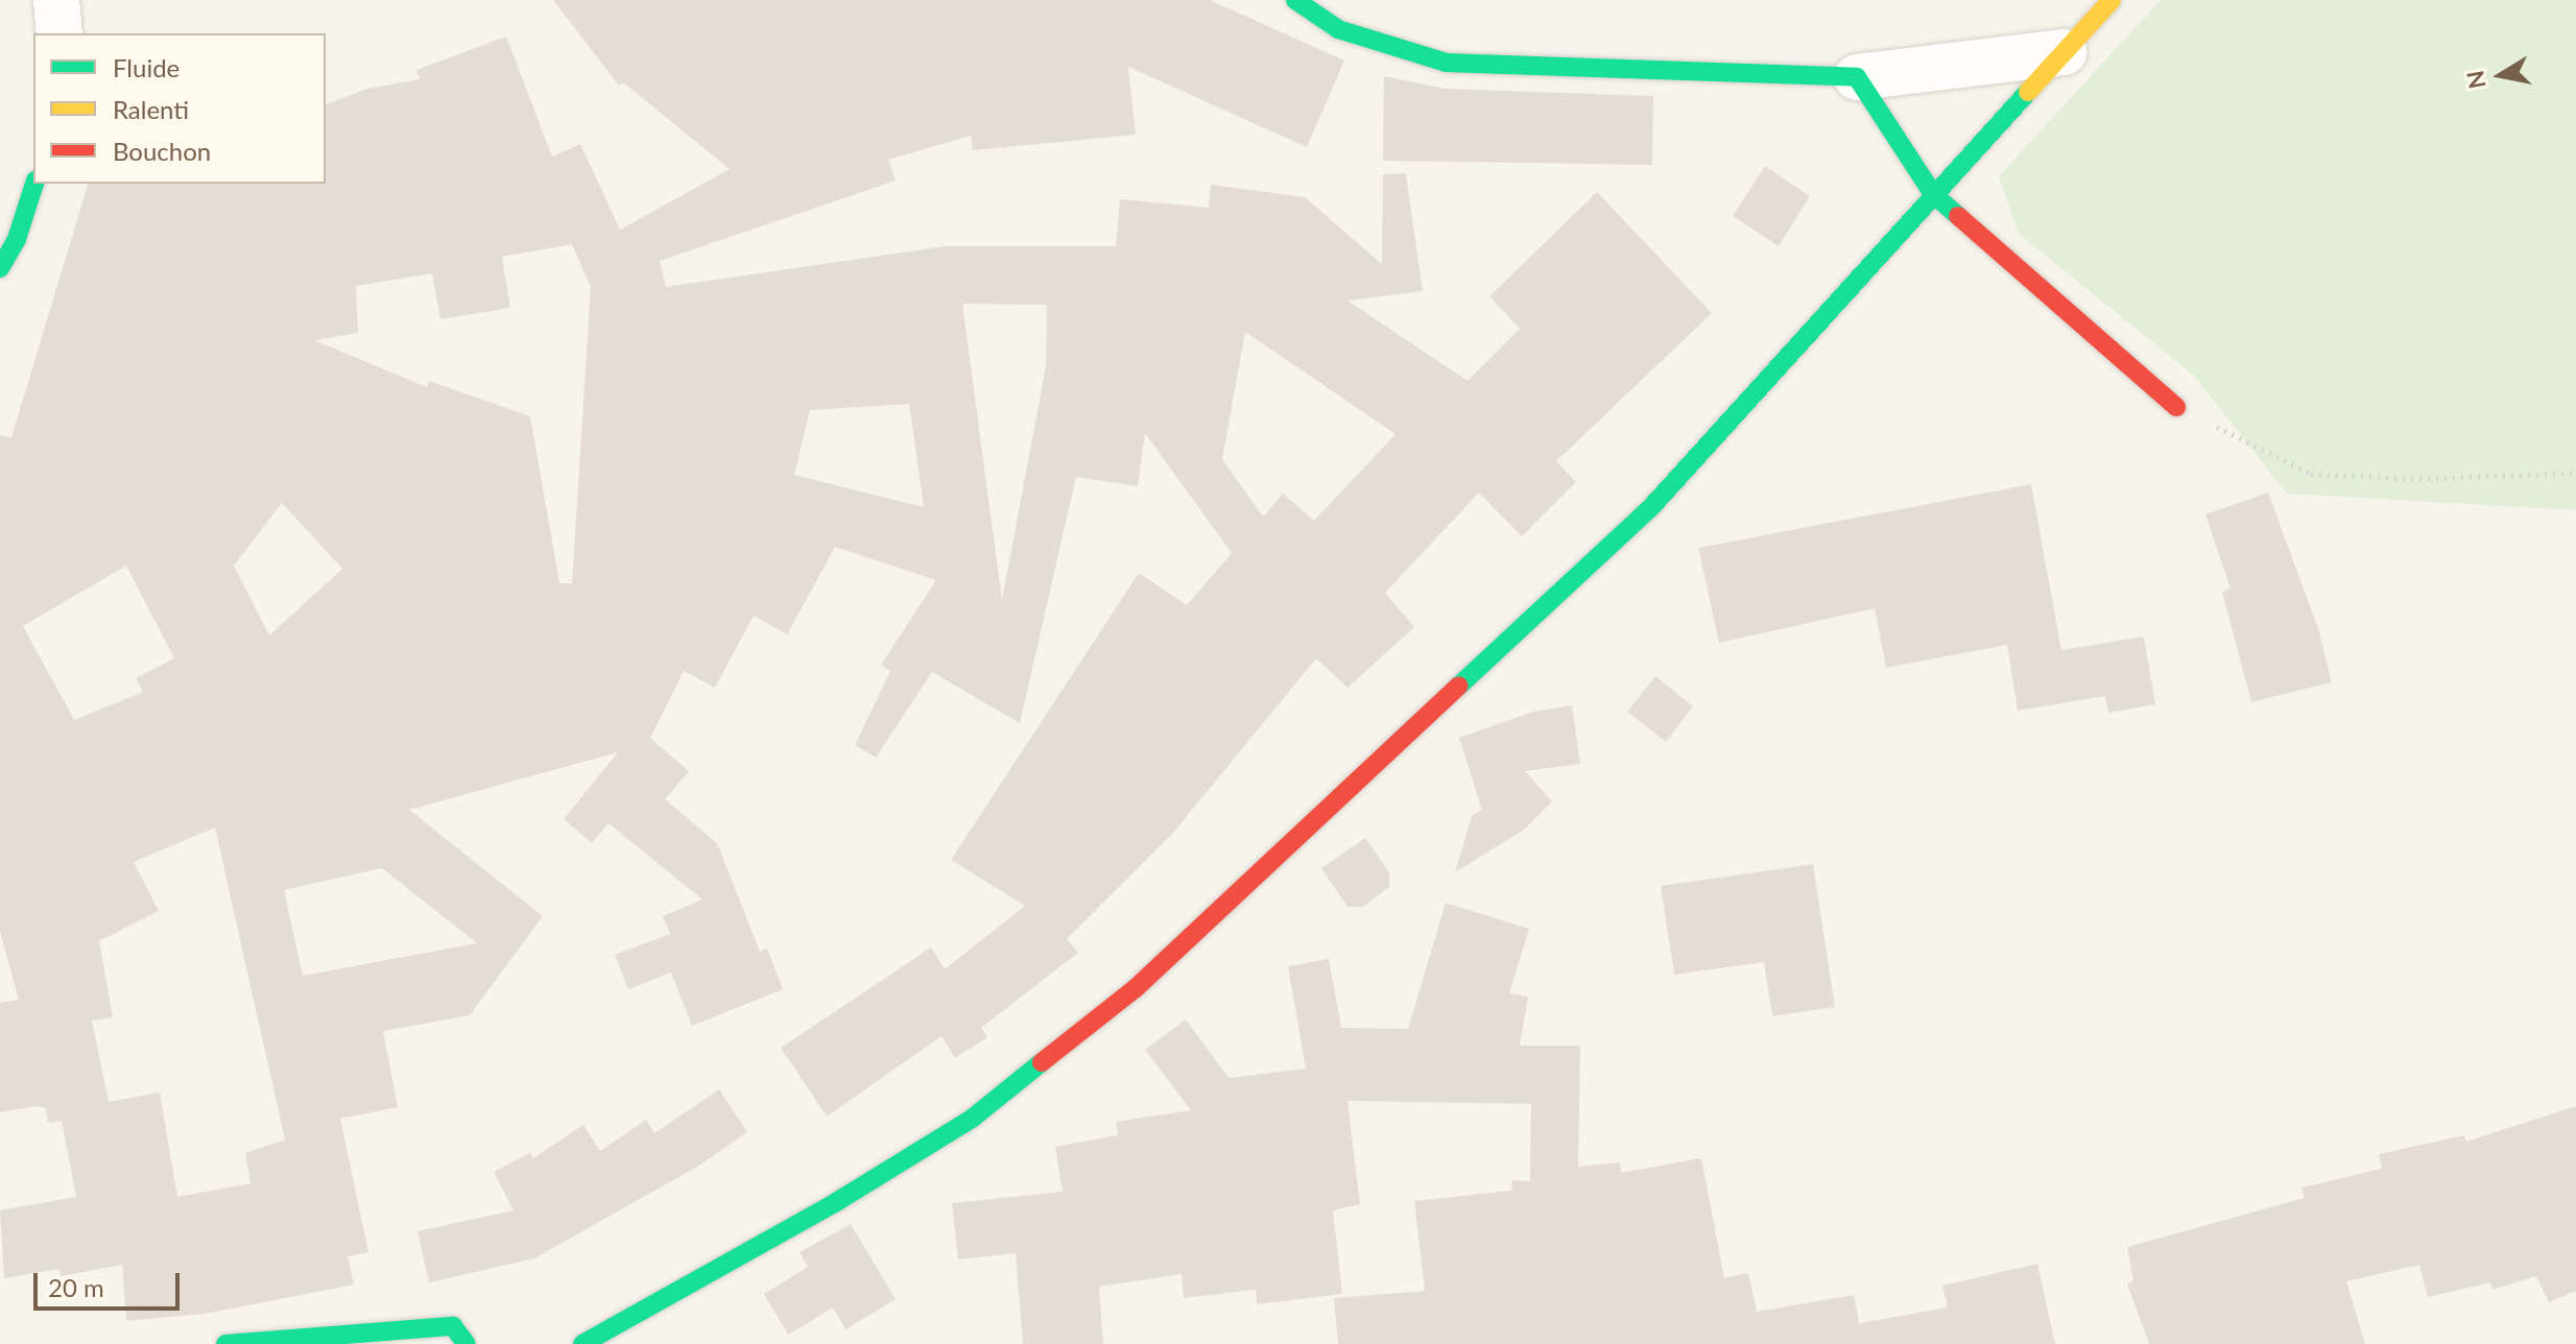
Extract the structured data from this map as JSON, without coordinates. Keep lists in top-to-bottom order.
{
  "legend": ["Fluide", "Ralenti", "Bouchon"],
  "scale_bar": "20 m",
  "north": "left"
}
